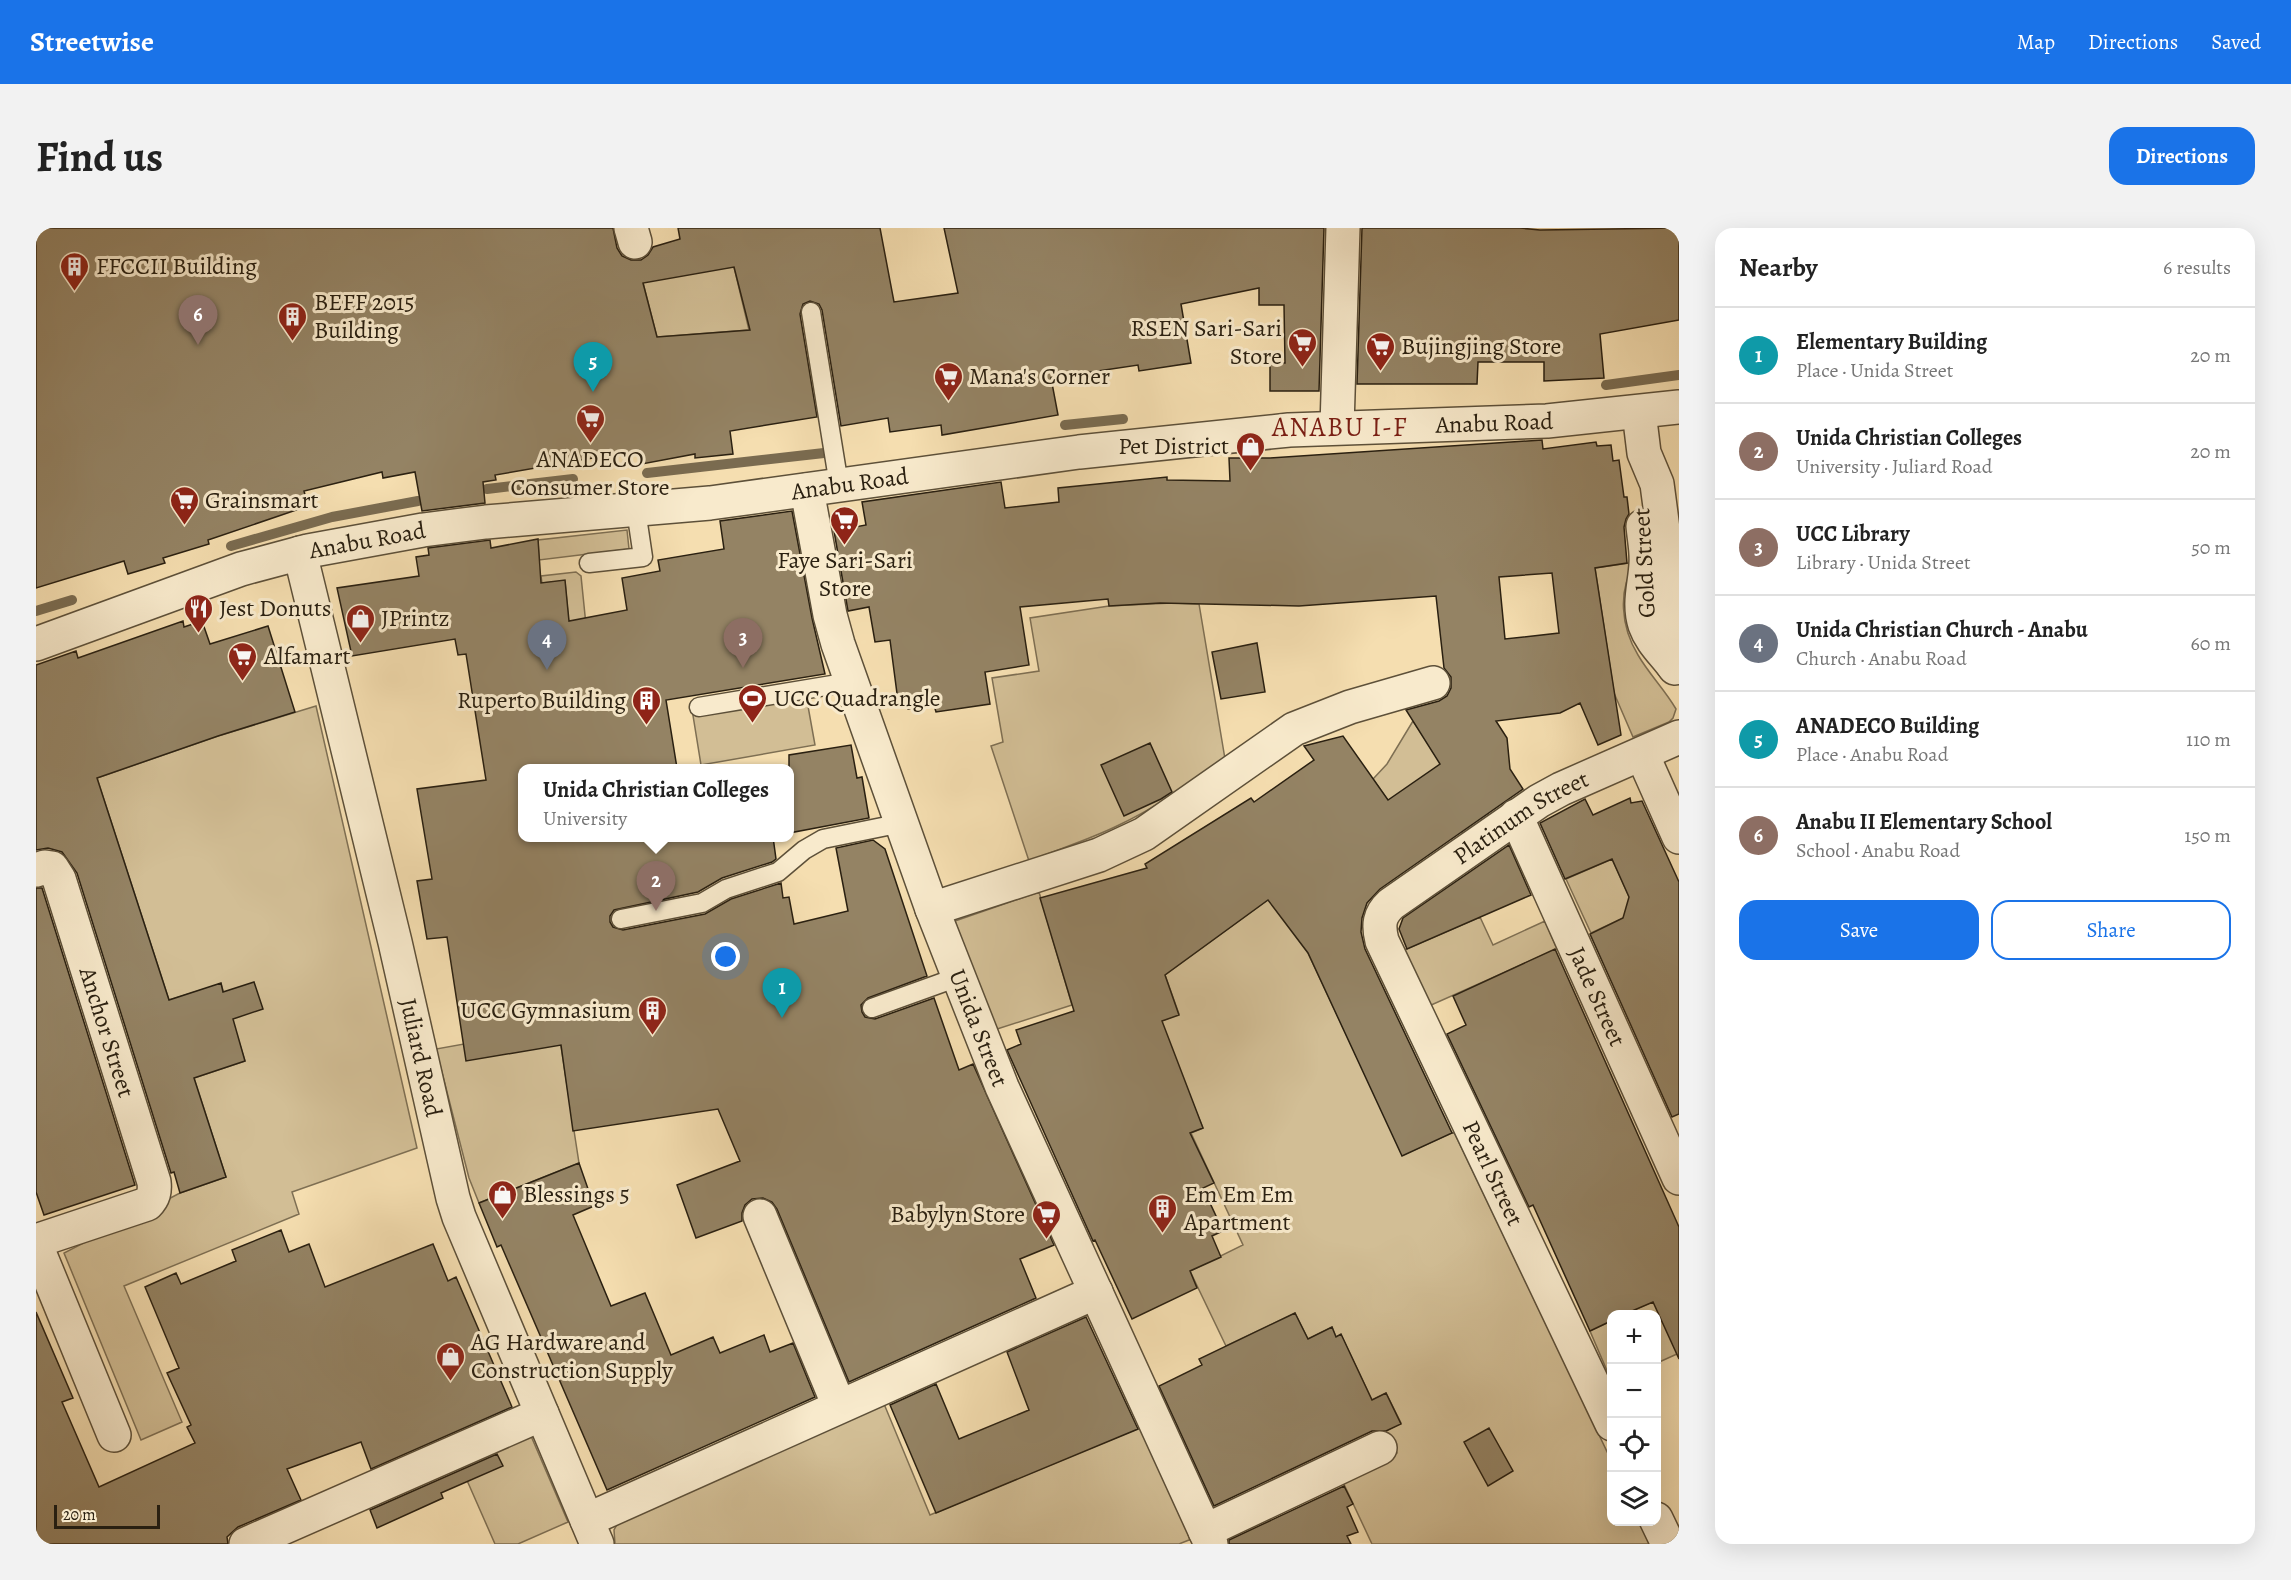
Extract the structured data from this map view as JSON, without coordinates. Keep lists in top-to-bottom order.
{
  "streets": {
    "street": [
      "Anabu Road",
      "Gold Street",
      "Platinum Street",
      "Jade Street",
      "Unida Street",
      "Anchor Street",
      "Juliard Road",
      "Pearl Street"
    ]
  },
  "crossings": [
    ["Anabu Road", "Gold Street"],
    ["Anabu Road", "Unida Street"],
    ["Anabu Road", "Juliard Road"],
    ["Platinum Street", "Jade Street"],
    ["Platinum Street", "Pearl Street"]
  ],
  "districts": ["ANABU I-F"],
  "places": {
    "building": [
      "FFCCII Building",
      "BEFF 2015 Building",
      "Ruperto Building",
      "UCC Gymnasium",
      "Em Em Em Apartment"
    ],
    "supermarket": [
      "RSEN Sari-Sari Store",
      "Bujingjing Store",
      "Mana's Corner",
      "ANADECO Consumer Store",
      "Grainsmart",
      "Faye Sari-Sari Store",
      "Alfamart",
      "Babylyn Store"
    ],
    "shop": [
      "Pet District",
      "JPrintz",
      "Blessings 5",
      "AG Hardware and Construction Supply"
    ],
    "restaurant": ["Jest Donuts"],
    "sports": ["UCC Quadrangle"]
  },
  "scale_bar": "20 m",
  "page": {
    "header": "Streetwise",
    "nav": ["Map", "Directions", "Saved"],
    "buttons": [
      "Directions",
      ["Save", "Share"]
    ],
    "title": "Find us",
    "heading": ["Nearby", "6 results"],
    "pins": [
      "6",
      "5",
      "3",
      "4",
      "2",
      "1"
    ],
    "list": [
      {
        "mark": "1",
        "name": "Elementary Building",
        "note": "Place · Unida Street",
        "value": "20 m"
      },
      {
        "mark": "2",
        "name": "Unida Christian Colleges",
        "note": "University · Juliard Road",
        "value": "20 m"
      },
      {
        "mark": "3",
        "name": "UCC Library",
        "note": "Library · Unida Street",
        "value": "50 m"
      },
      {
        "mark": "4",
        "name": "Unida Christian Church - Anabu",
        "note": "Church · Anabu Road",
        "value": "60 m"
      },
      {
        "mark": "5",
        "name": "ANADECO Building",
        "note": "Place · Anabu Road",
        "value": "110 m"
      },
      {
        "mark": "6",
        "name": "Anabu II Elementary School",
        "note": "School · Anabu Road",
        "value": "150 m"
      }
    ],
    "popup": ["Unida Christian Colleges", "University"],
    "map_buttons": ["+", "−"],
    "scale": "20 m"
  }
}
